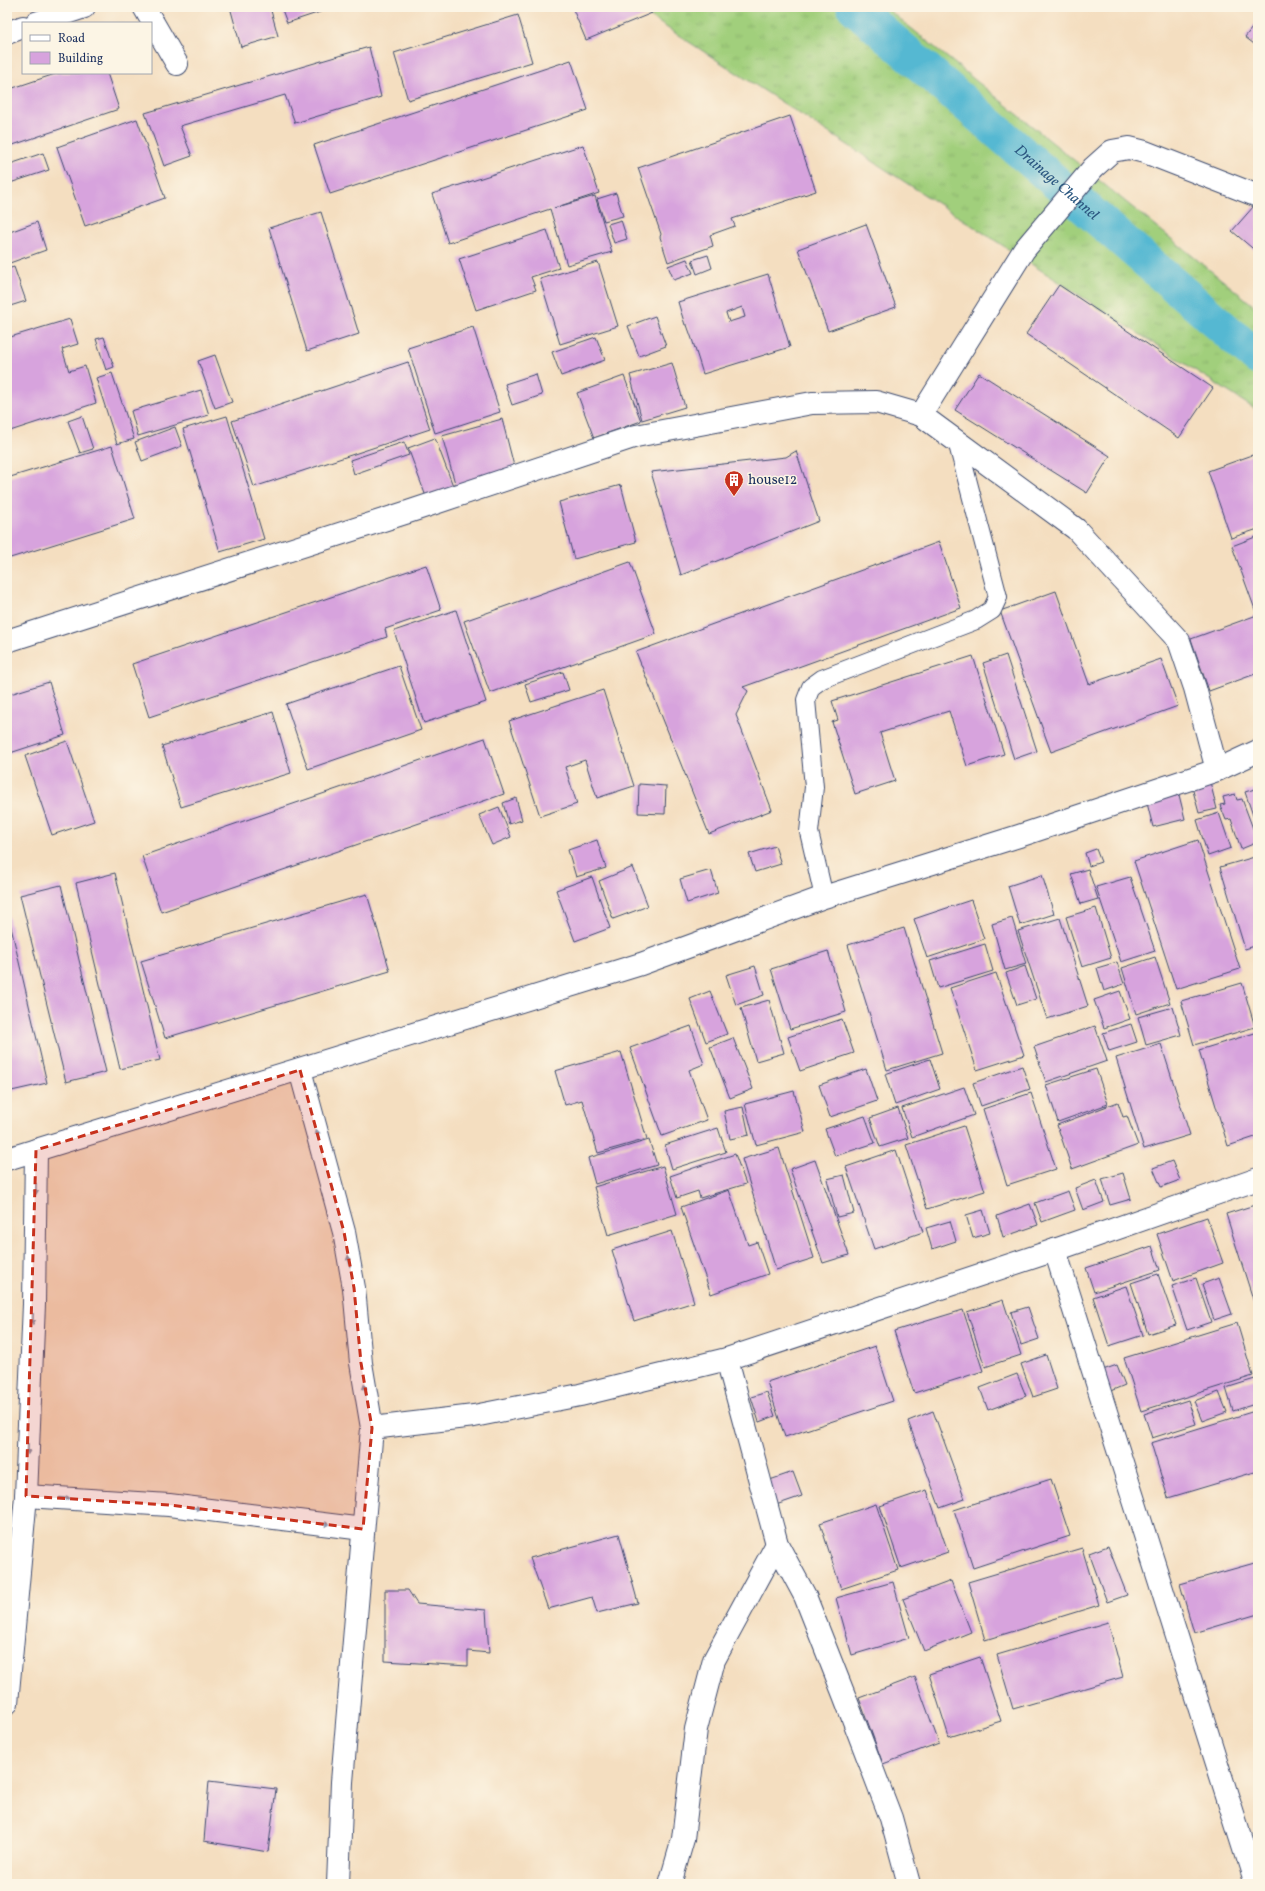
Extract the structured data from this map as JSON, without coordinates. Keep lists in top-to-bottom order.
{
  "water": ["Drainage Channel"],
  "places": {
    "building": ["house12"]
  },
  "legend": ["Road", "Building"]
}
